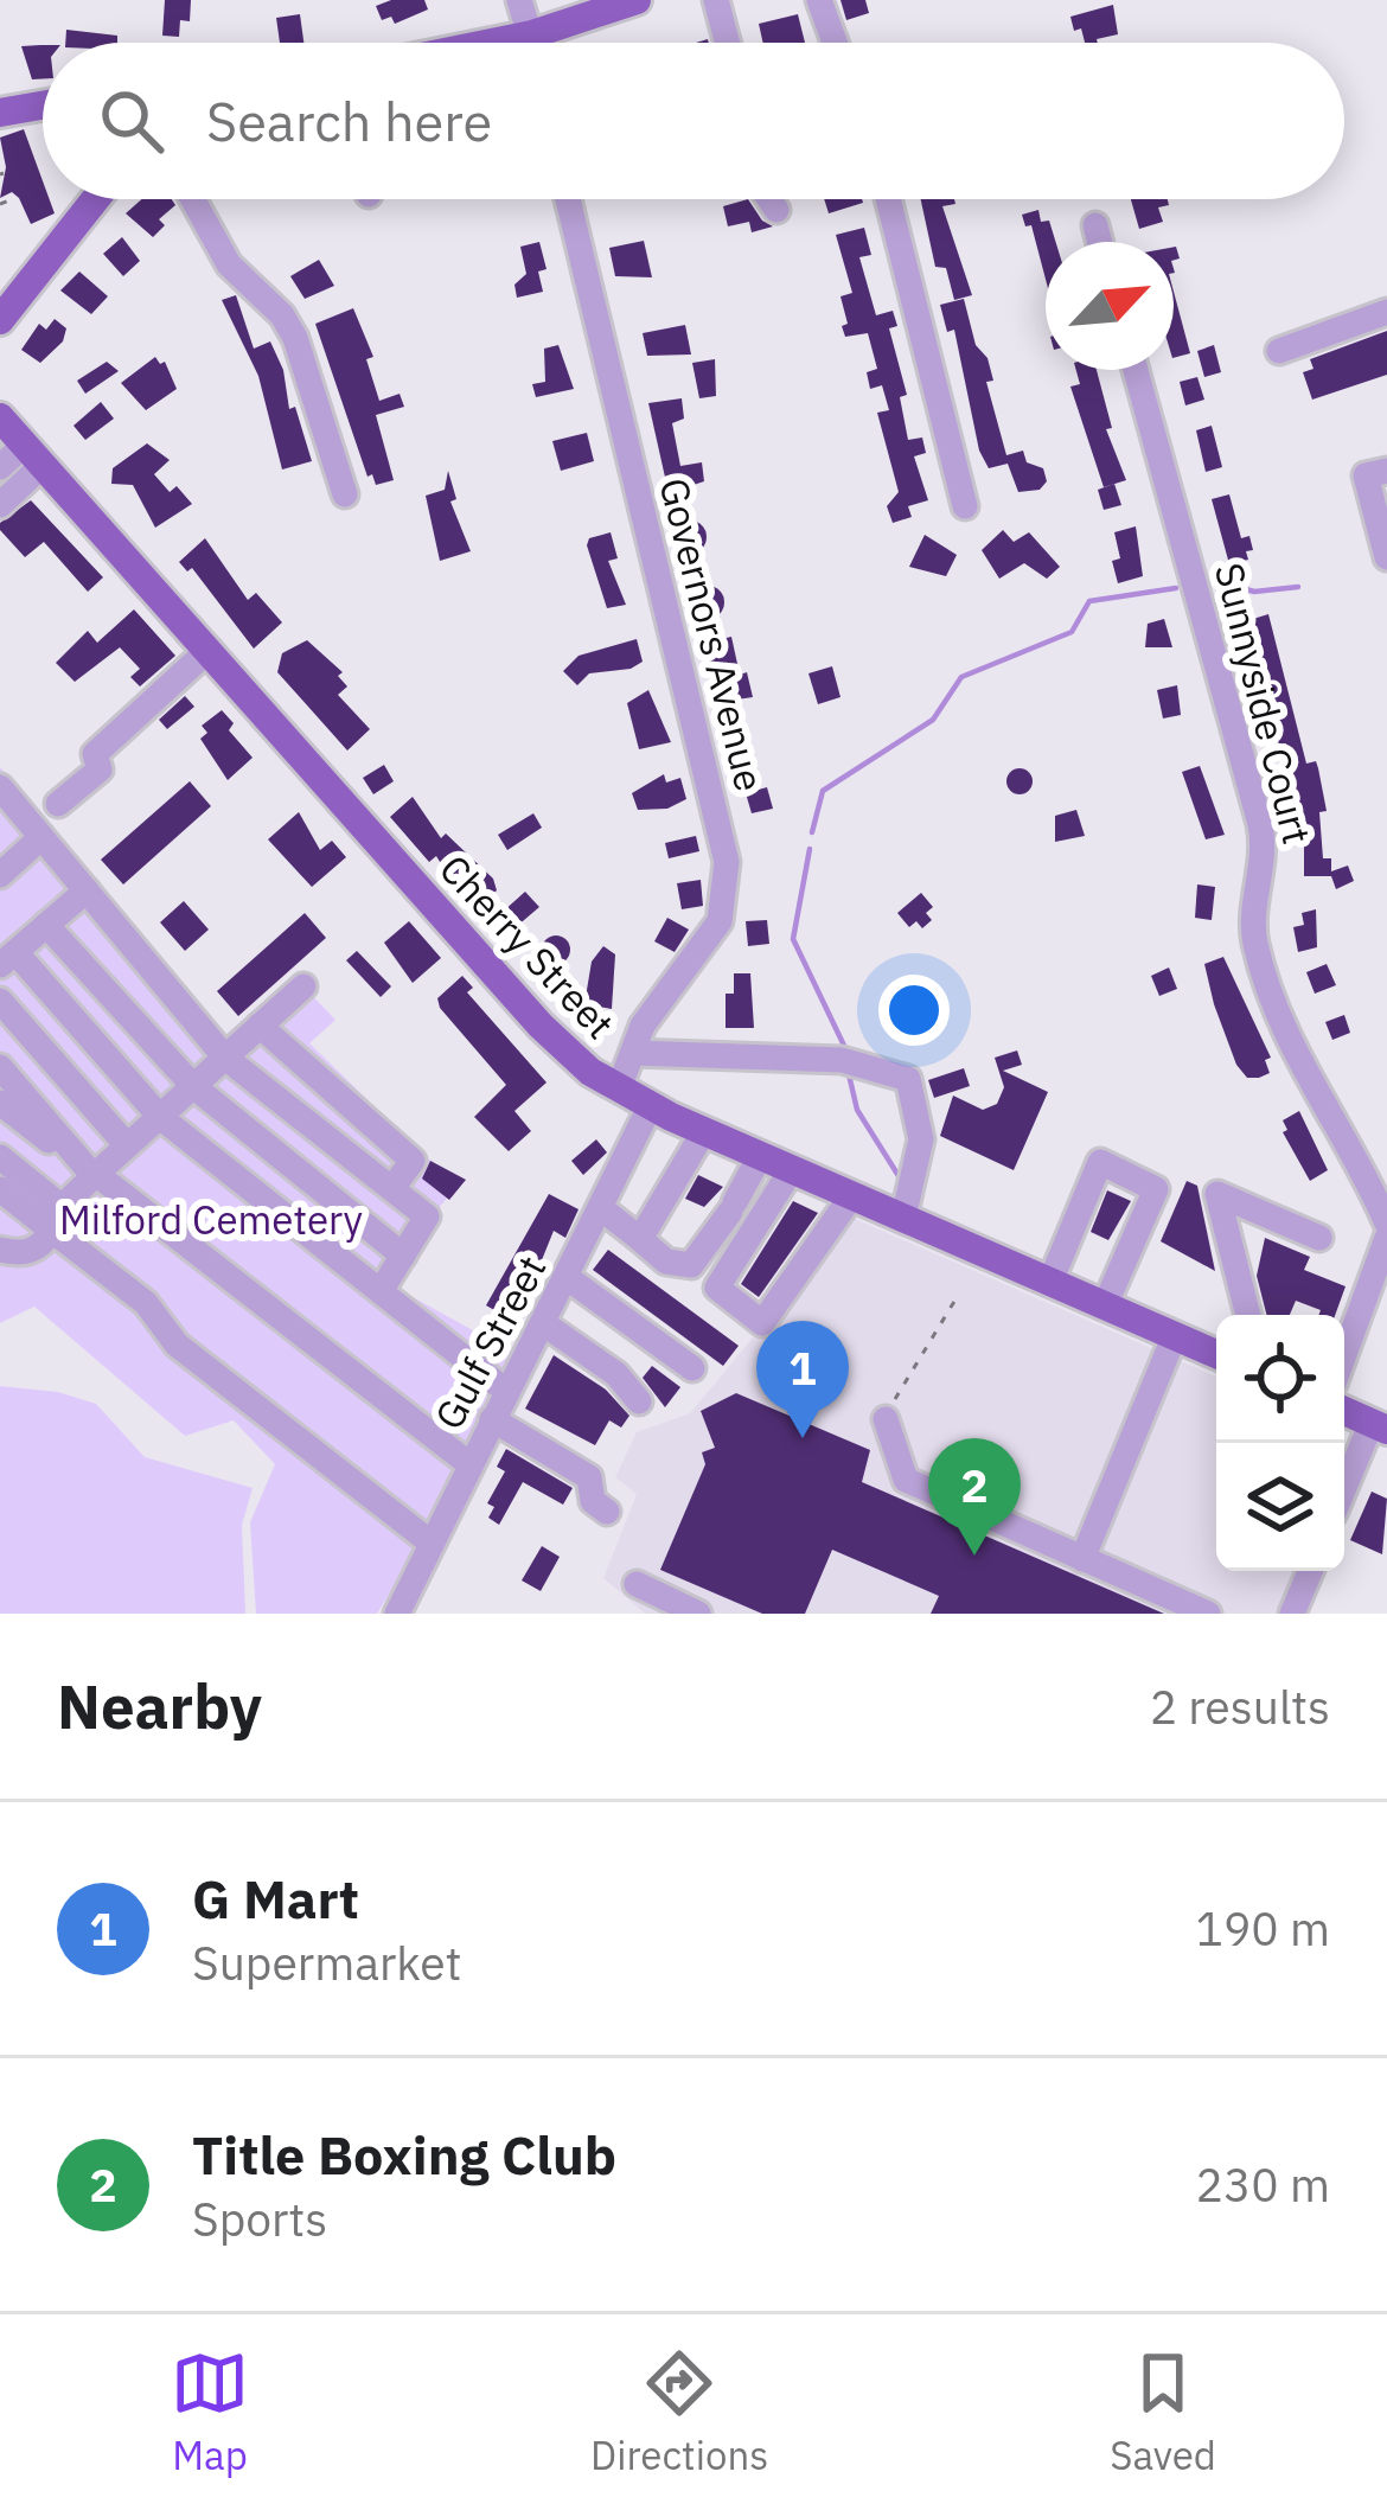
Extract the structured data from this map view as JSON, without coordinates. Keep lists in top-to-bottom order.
{
  "streets": {
    "main road": ["Cherry Street"],
    "street": ["Governors Avenue", "Sunnyside Court", "Gulf Street"]
  },
  "crossings": [
    ["Governors Avenue", "Cherry Street"],
    ["Cherry Street", "Gulf Street"]
  ],
  "parks": ["Milford Cemetery"],
  "north": "top right",
  "page": {
    "search": "Search here",
    "pins": ["1", "2"],
    "heading": ["Nearby", "2 results"],
    "list": [
      {
        "mark": "1",
        "name": "G Mart",
        "note": "Supermarket",
        "value": "190 m"
      },
      {
        "mark": "2",
        "name": "Title Boxing Club",
        "note": "Sports",
        "value": "230 m"
      }
    ],
    "nav": ["Map", "Directions", "Saved"]
  }
}
